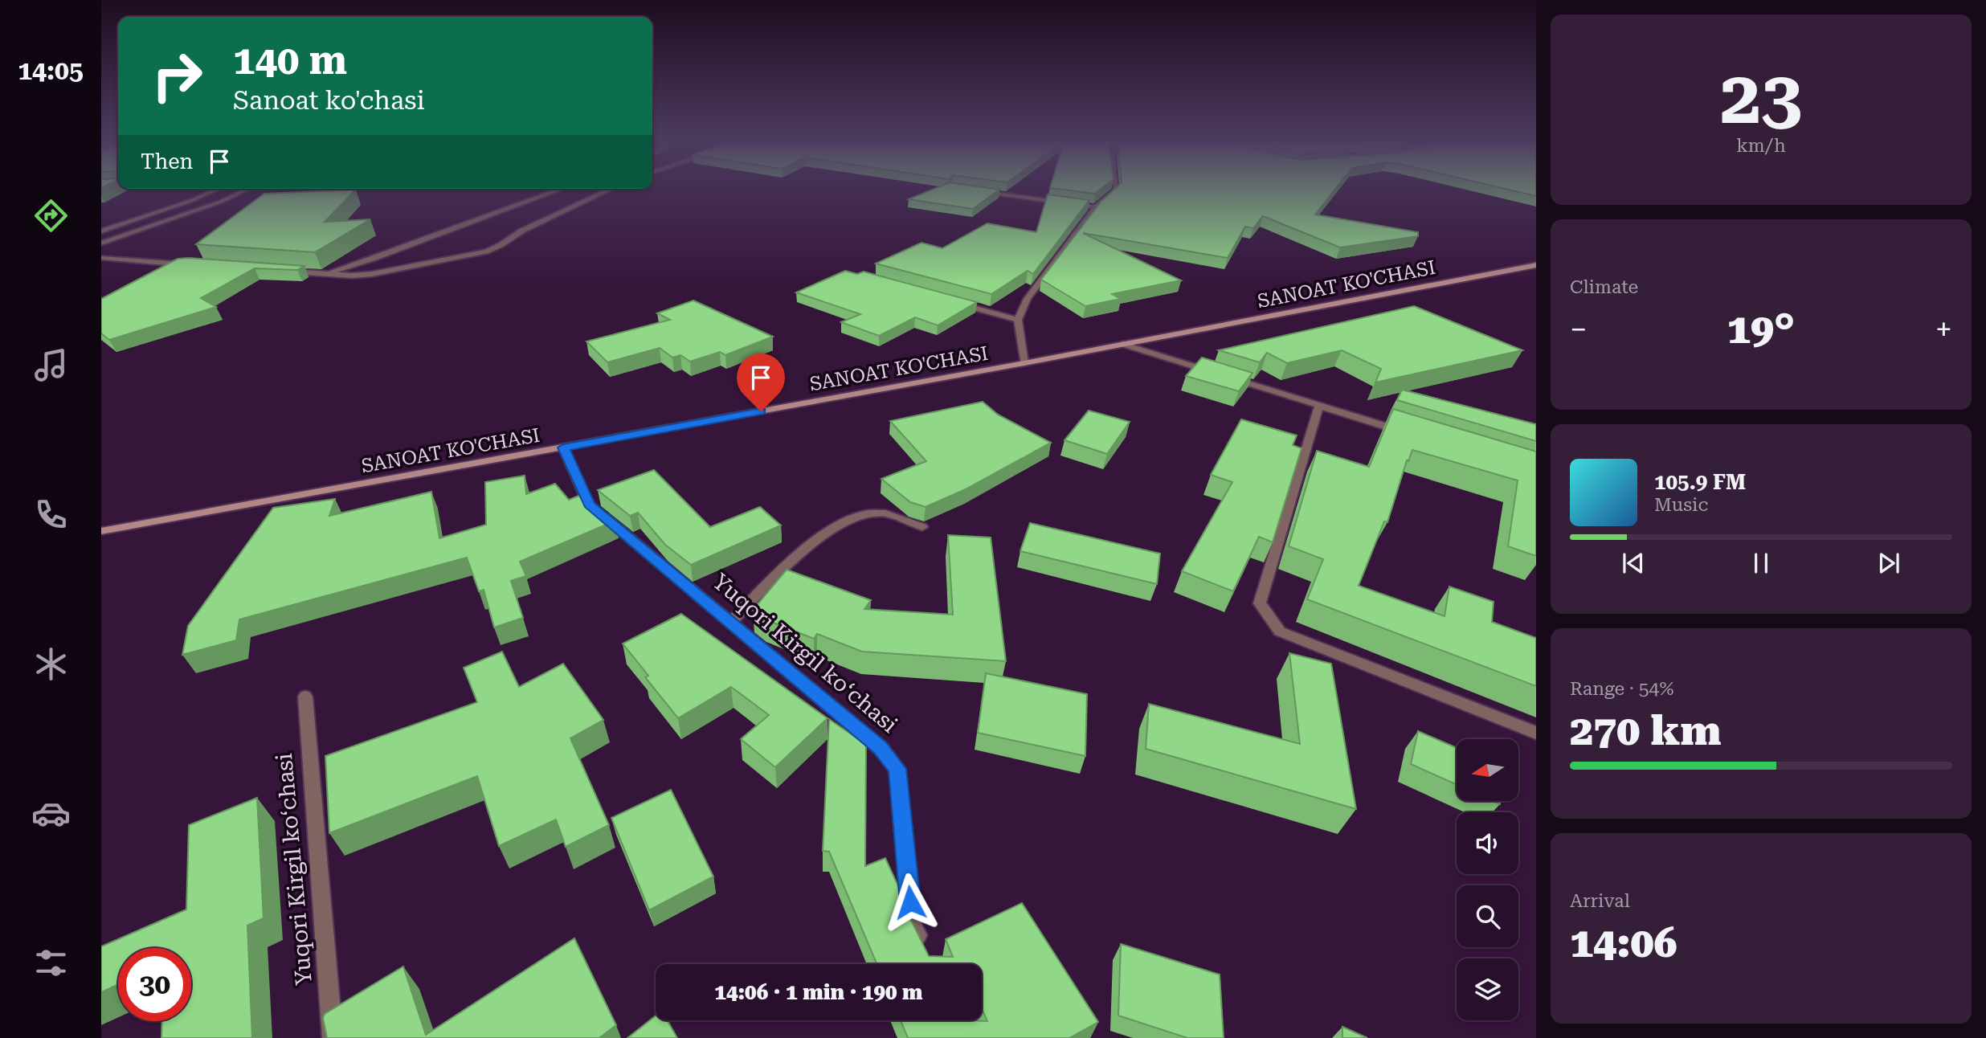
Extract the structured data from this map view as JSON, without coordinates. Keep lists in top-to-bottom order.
{
  "streets": {
    "main road": ["SANOAT KO'CHASI"],
    "street": ["Yuqori Kirgil koʻchasi"]
  },
  "crossings": [
    ["SANOAT KO'CHASI", "Yuqori Kirgil koʻchasi"]
  ],
  "north": "left",
  "page": {
    "tabs": "14:05",
    "tile": [
      ["23", "km/h"],
      "Climate",
      ["Range · 54%", "270 km"],
      ["Arrival", "14:06"]
    ],
    "turn": ["140 m", "Sanoat ko'chasi"],
    "then": "Then",
    "heat": ["−", "19°", "+"],
    "song": ["105.9 FM", "Music"],
    "limit": "30",
    "trip": "14:06 · 1 min · 190 m"
  }
}
